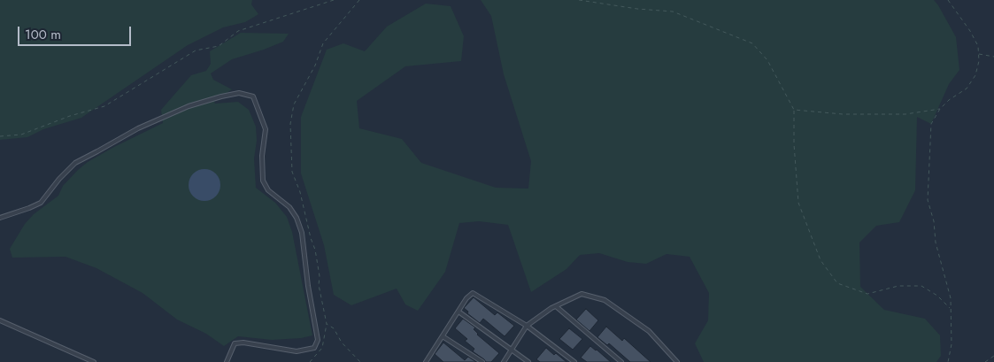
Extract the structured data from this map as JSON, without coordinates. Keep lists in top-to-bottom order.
{
  "scale_bar": "100 m"
}
